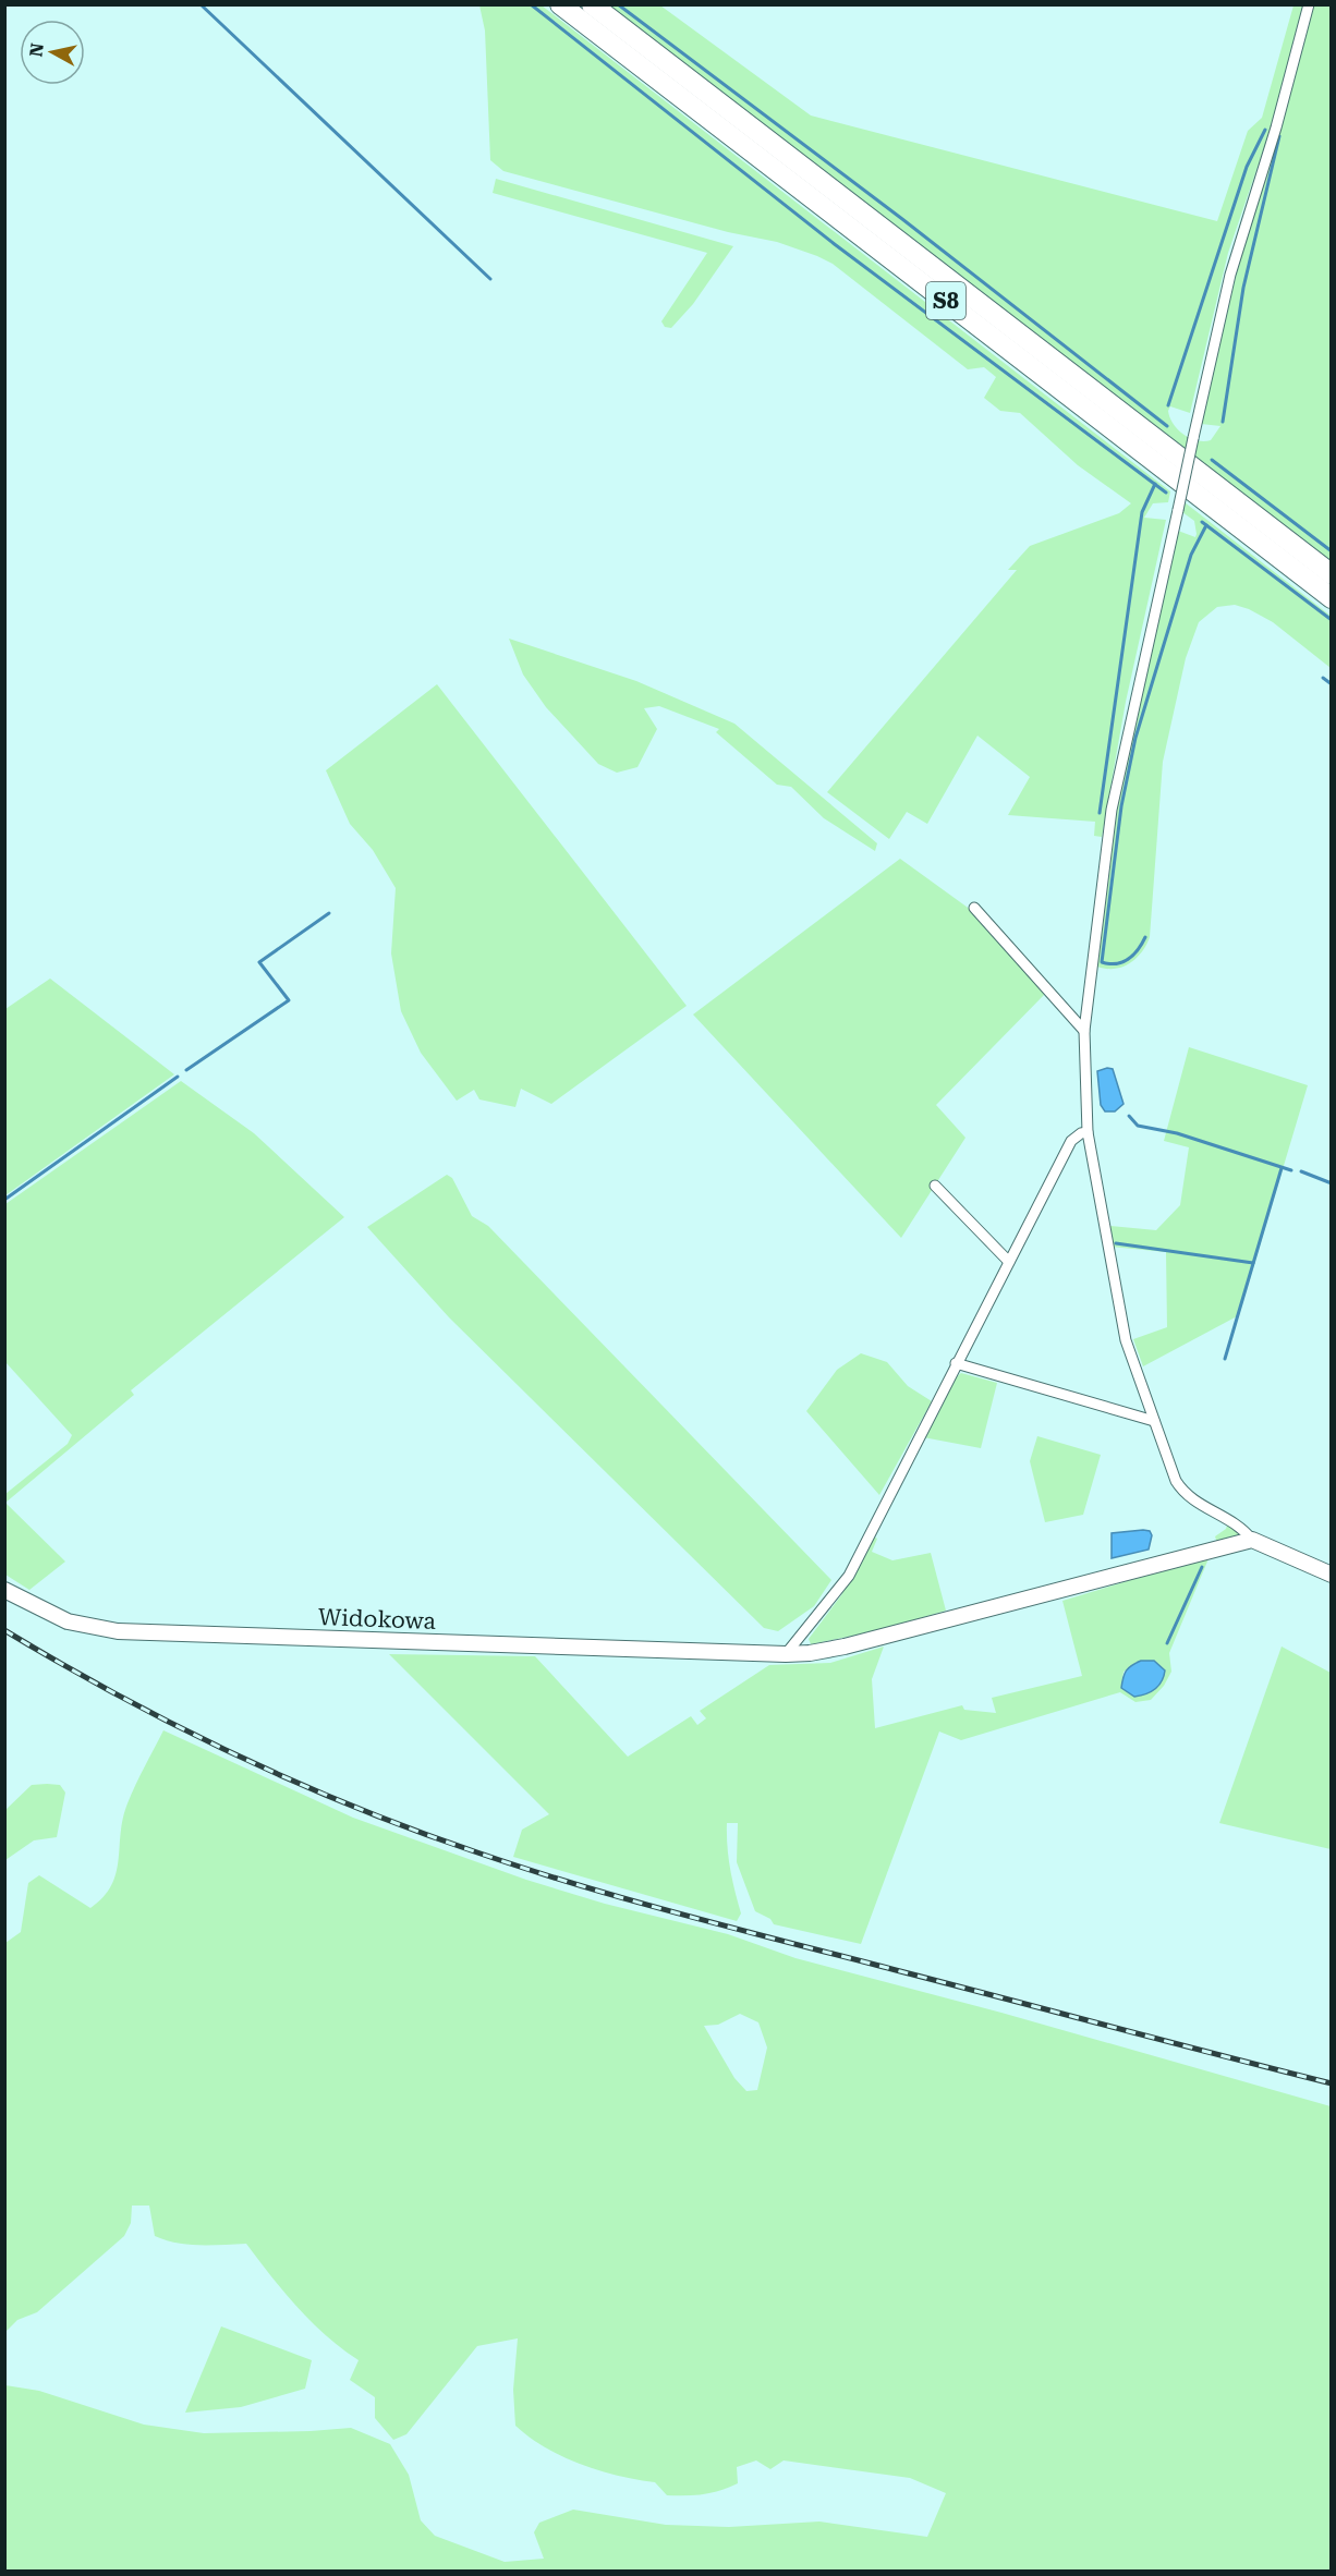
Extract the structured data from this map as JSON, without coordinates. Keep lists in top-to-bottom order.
{
  "streets": {
    "highway": ["S8"],
    "street": ["Widokowa"]
  },
  "north": "left"
}
